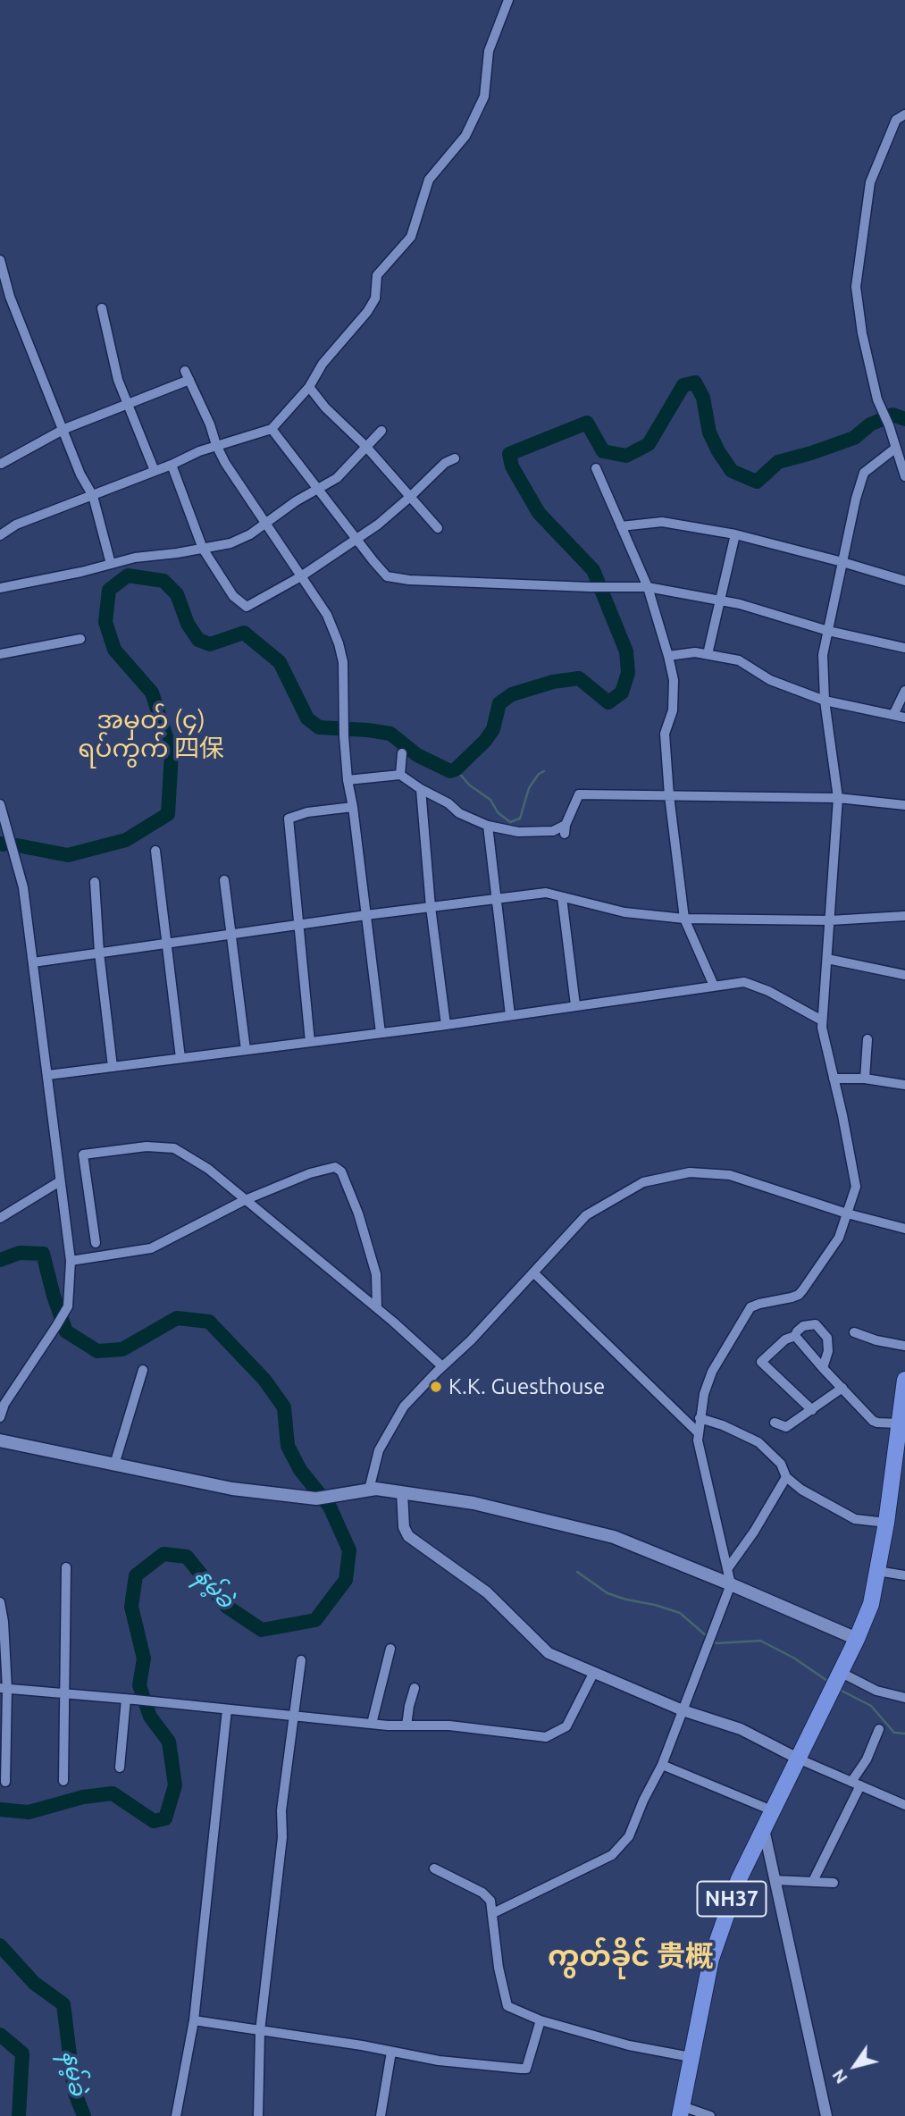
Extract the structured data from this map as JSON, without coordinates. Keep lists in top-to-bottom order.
{
  "streets": {
    "highway": ["NH37"]
  },
  "districts": ["အမှတ် (၄) ရပ်ကွက် 四保", "ကွတ်ခိုင် 贵概"],
  "water": ["နမ့်ခဲ"],
  "places": ["K.K. Guesthouse"],
  "north": "bottom left"
}
